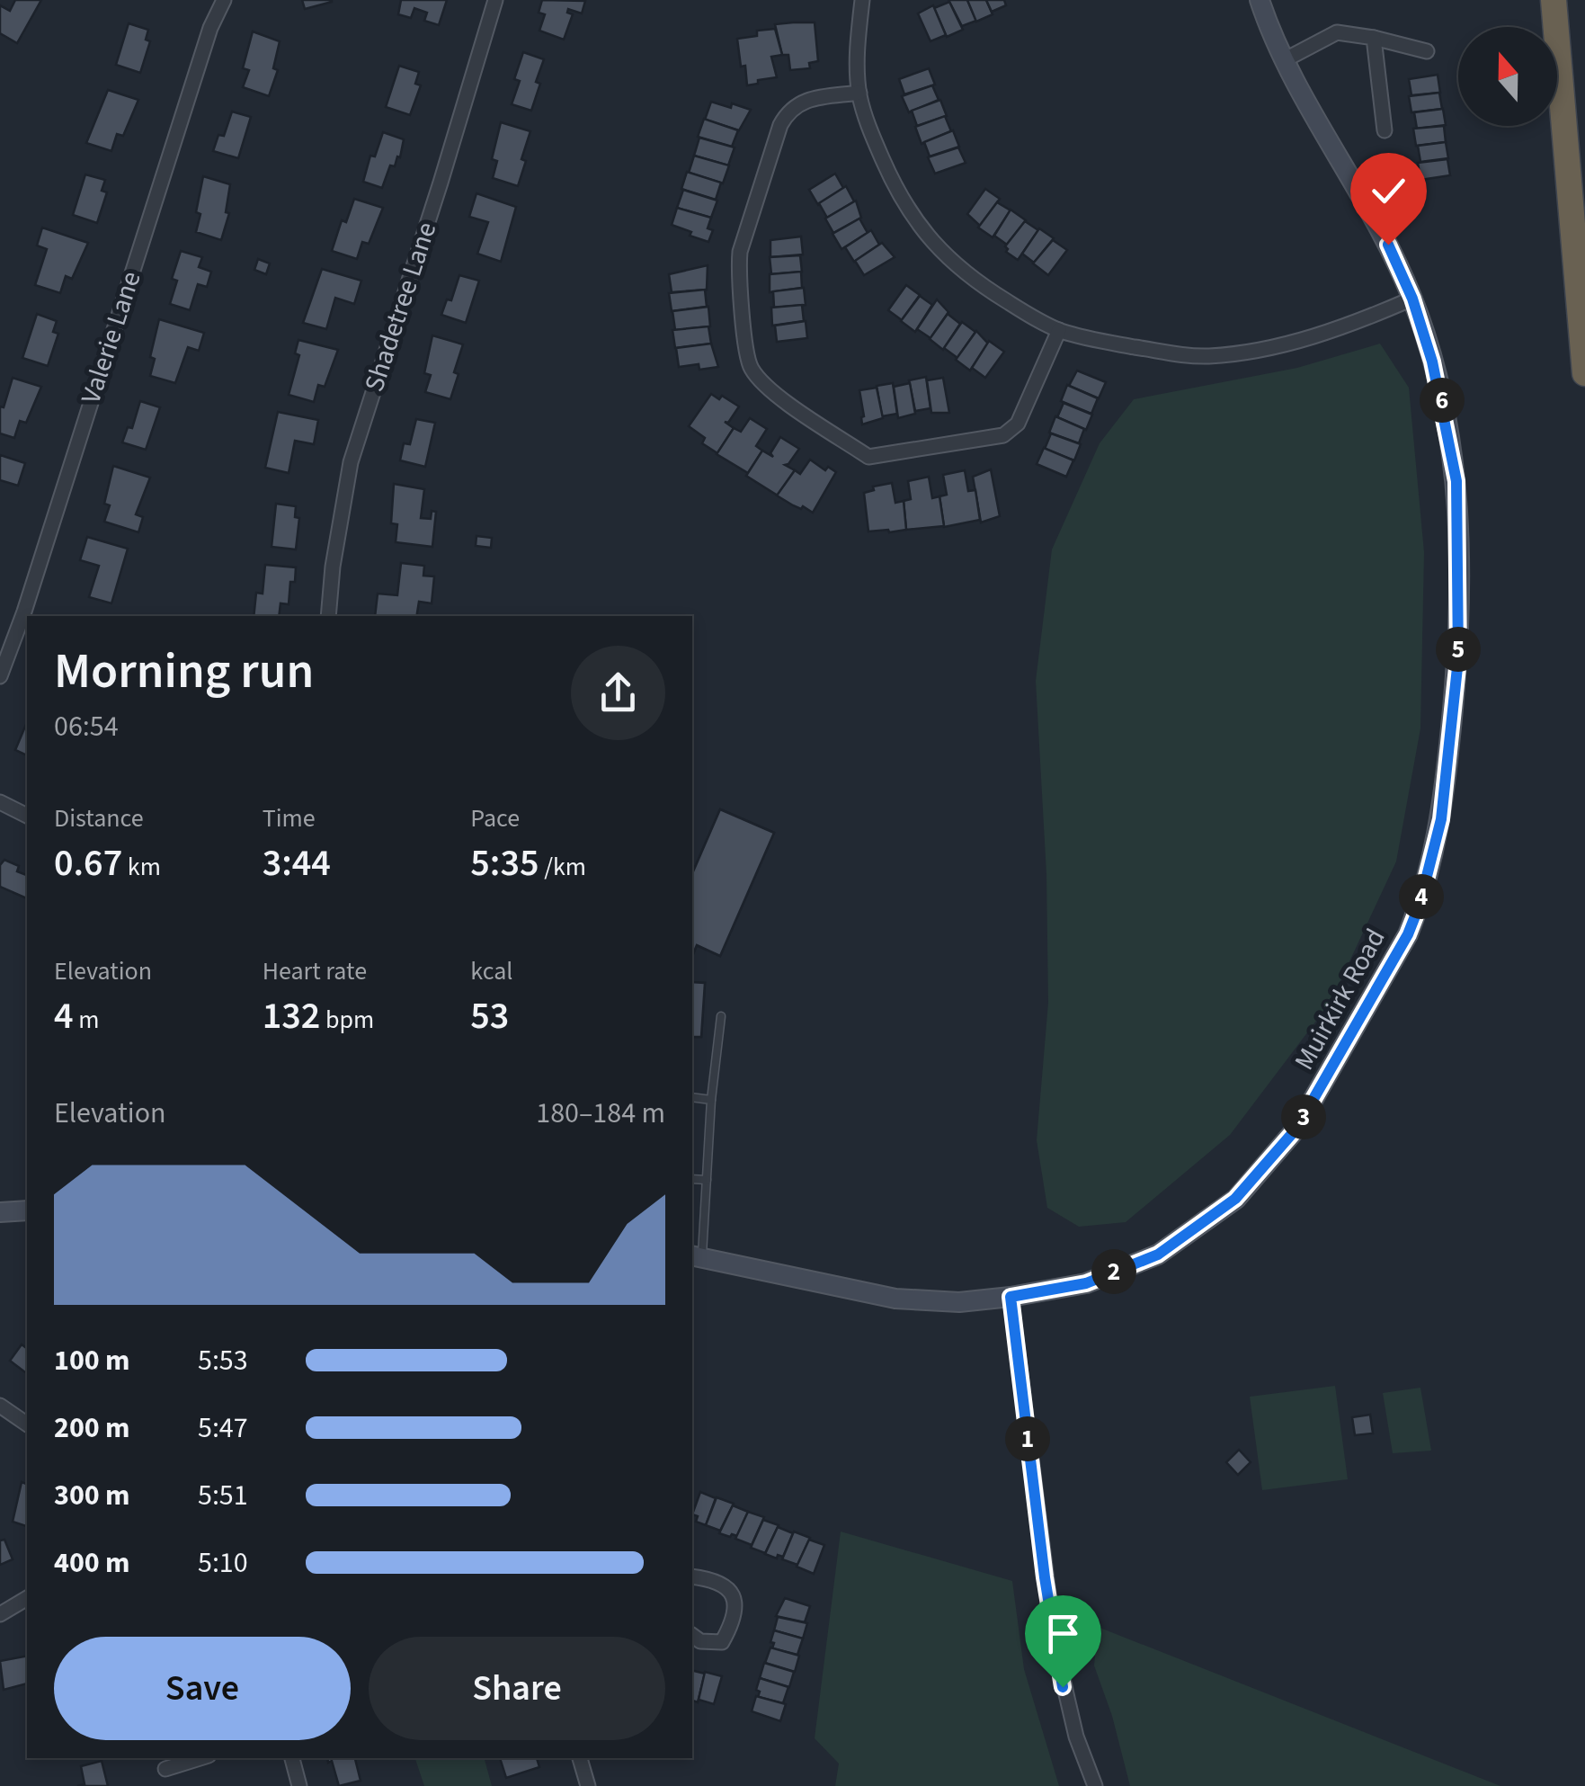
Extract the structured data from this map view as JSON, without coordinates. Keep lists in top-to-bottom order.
{
  "streets": {
    "main road": ["Muirkirk Road"],
    "street": ["Shadetree Lane", "Valerie Lane"]
  },
  "north": "top",
  "page": {
    "pins": [
      "6",
      "5",
      "4",
      "3",
      "2",
      "1"
    ],
    "heading": ["Morning run", "06:54"],
    "stats": [
      ["Distance", "0.67 km"],
      ["Time", "3:44"],
      ["Pace", "5:35 /km"],
      ["Elevation", "4 m"],
      ["Heart rate", "132 bpm"],
      ["kcal", "53"]
    ],
    "chart": ["Elevation", "180–184 m"],
    "list": [
      {
        "name": "100 m",
        "note": "5:53"
      },
      {
        "name": "200 m",
        "note": "5:47"
      },
      {
        "name": "300 m",
        "note": "5:51"
      },
      {
        "name": "400 m",
        "note": "5:10"
      }
    ],
    "buttons": ["Save", "Share"]
  }
}
